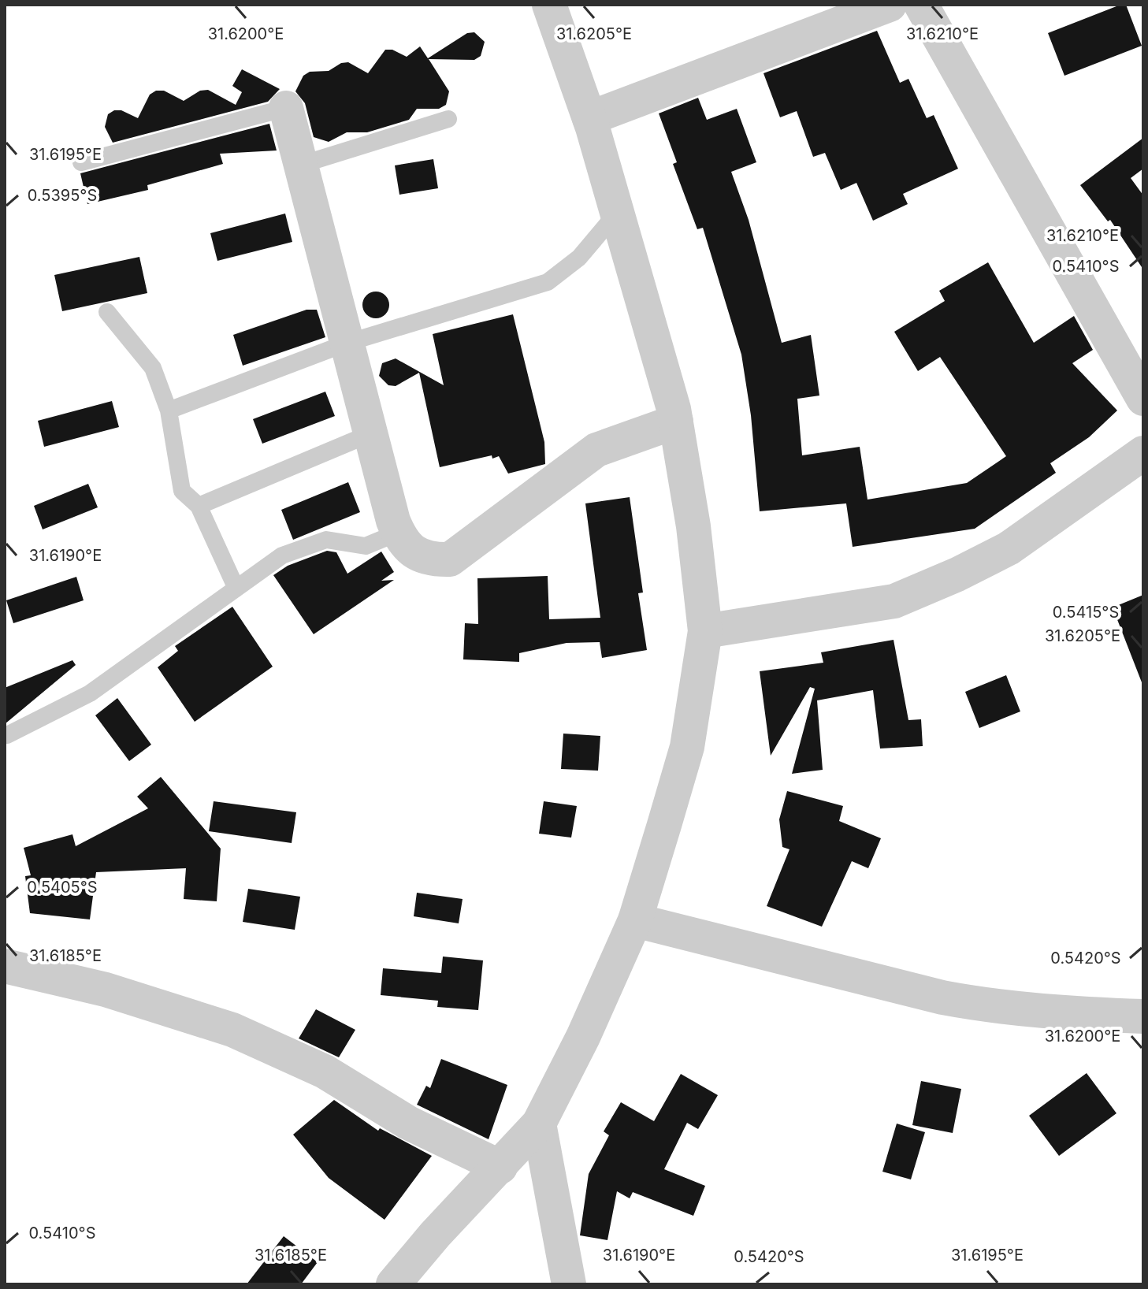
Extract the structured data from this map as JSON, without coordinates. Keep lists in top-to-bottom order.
{
  "coordinates": [
    "31.6210°E",
    "31.6200°E",
    "31.6205°E",
    "31.6195°E",
    "0.5395°S",
    "0.5410°S",
    "31.6190°E",
    "0.5415°S",
    "0.5405°S",
    "31.6185°E",
    "0.5420°S"
  ]
}
